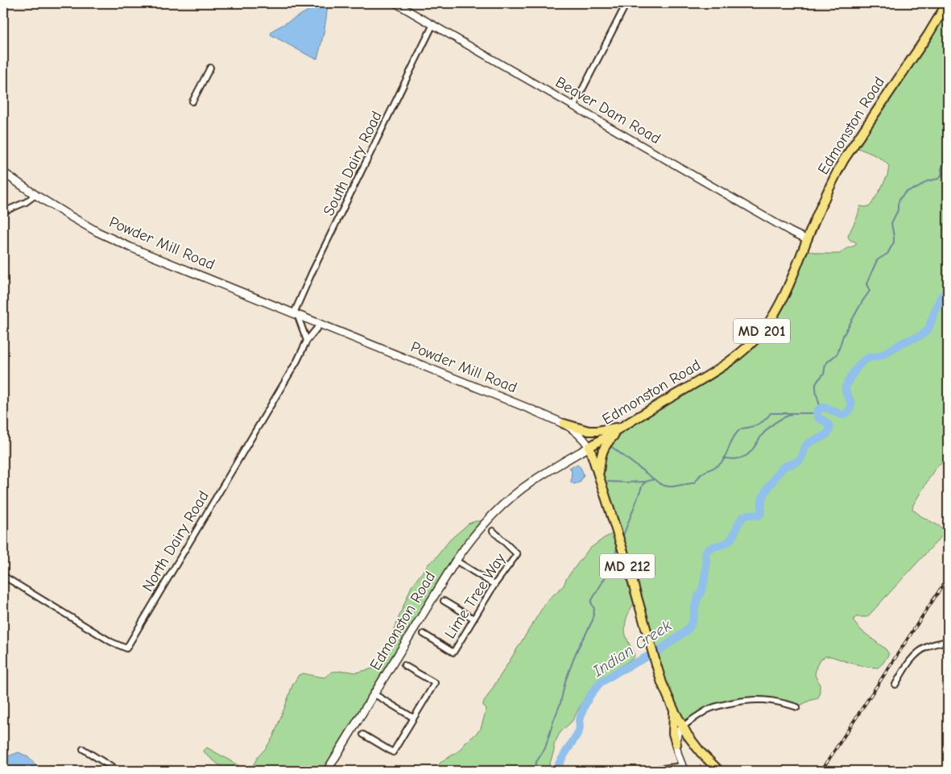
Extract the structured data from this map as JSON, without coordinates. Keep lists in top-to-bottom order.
{
  "streets": {
    "main road": [
      "Edmonston Road",
      "Powder Mill Road",
      "MD 201",
      "MD 212"
    ],
    "street": [
      "Beaver Dam Road",
      "South Dairy Road",
      "North Dairy Road",
      "Lime Tree Way"
    ]
  },
  "crossings": [
    ["Beaver Dam Road", "Edmonston Road"],
    ["Beaver Dam Road", "South Dairy Road"],
    ["Edmonston Road", "Powder Mill Road"],
    ["South Dairy Road", "Powder Mill Road"],
    ["Powder Mill Road", "North Dairy Road"]
  ],
  "water": ["Indian Creek"]
}
